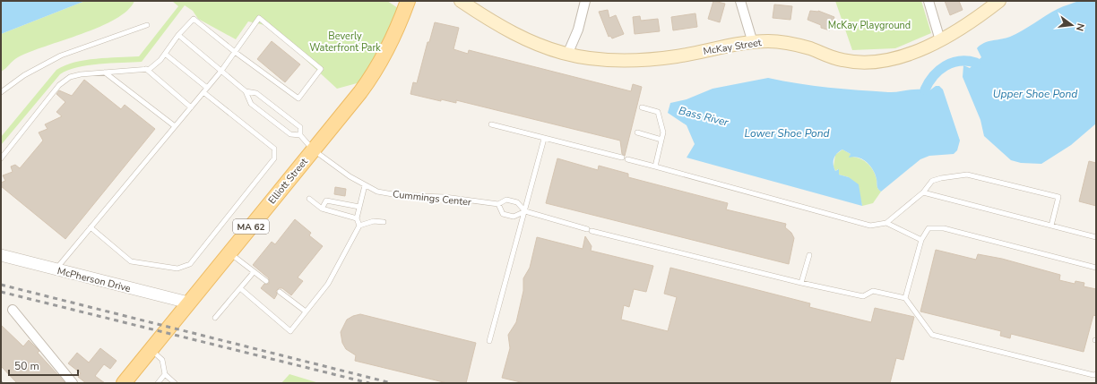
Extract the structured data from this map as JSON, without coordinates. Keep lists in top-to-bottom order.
{
  "streets": {
    "main road": ["McKay Street", "Elliott Street", "MA 62"],
    "street": ["McPherson Drive"],
    "lane": ["Cummings Center"]
  },
  "crossings": [
    ["Elliott Street", "Cummings Center"],
    ["Elliott Street", "McPherson Drive"]
  ],
  "water": ["Upper Shoe Pond", "Bass River", "Lower Shoe Pond"],
  "parks": ["McKay Playground", "Beverly Waterfront Park"],
  "scale_bar": "50 m",
  "north": "right"
}
